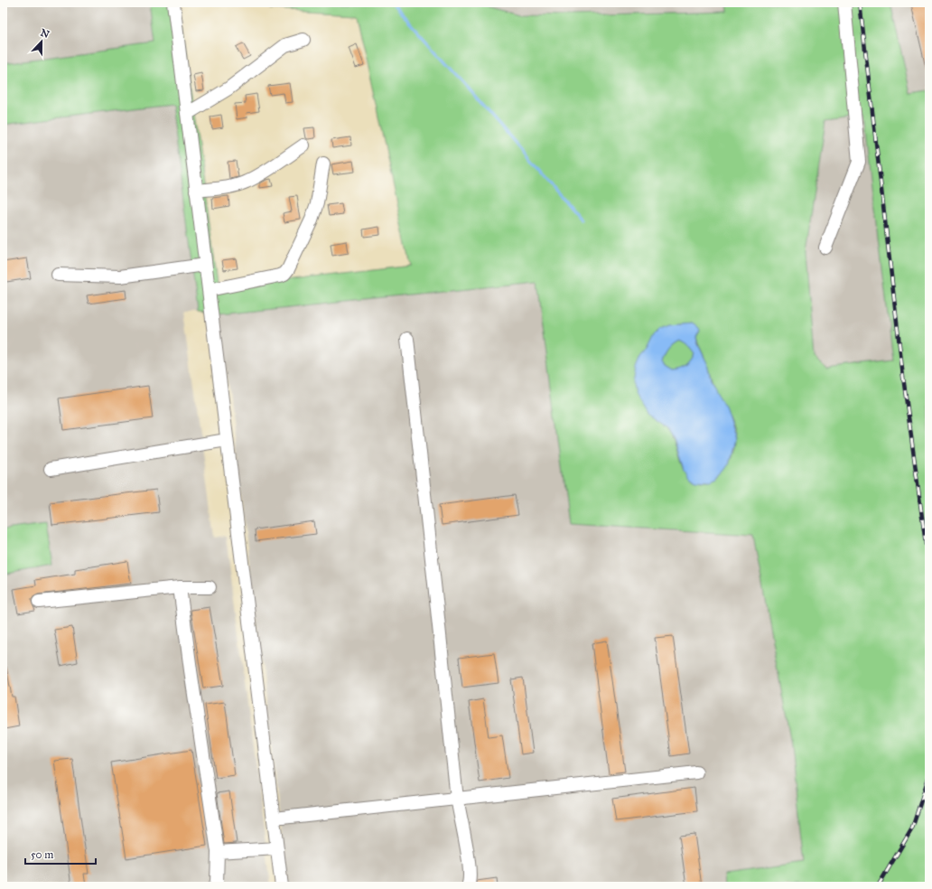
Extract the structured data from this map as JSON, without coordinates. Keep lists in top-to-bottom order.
{
  "scale_bar": "50 m",
  "north": "top"
}
